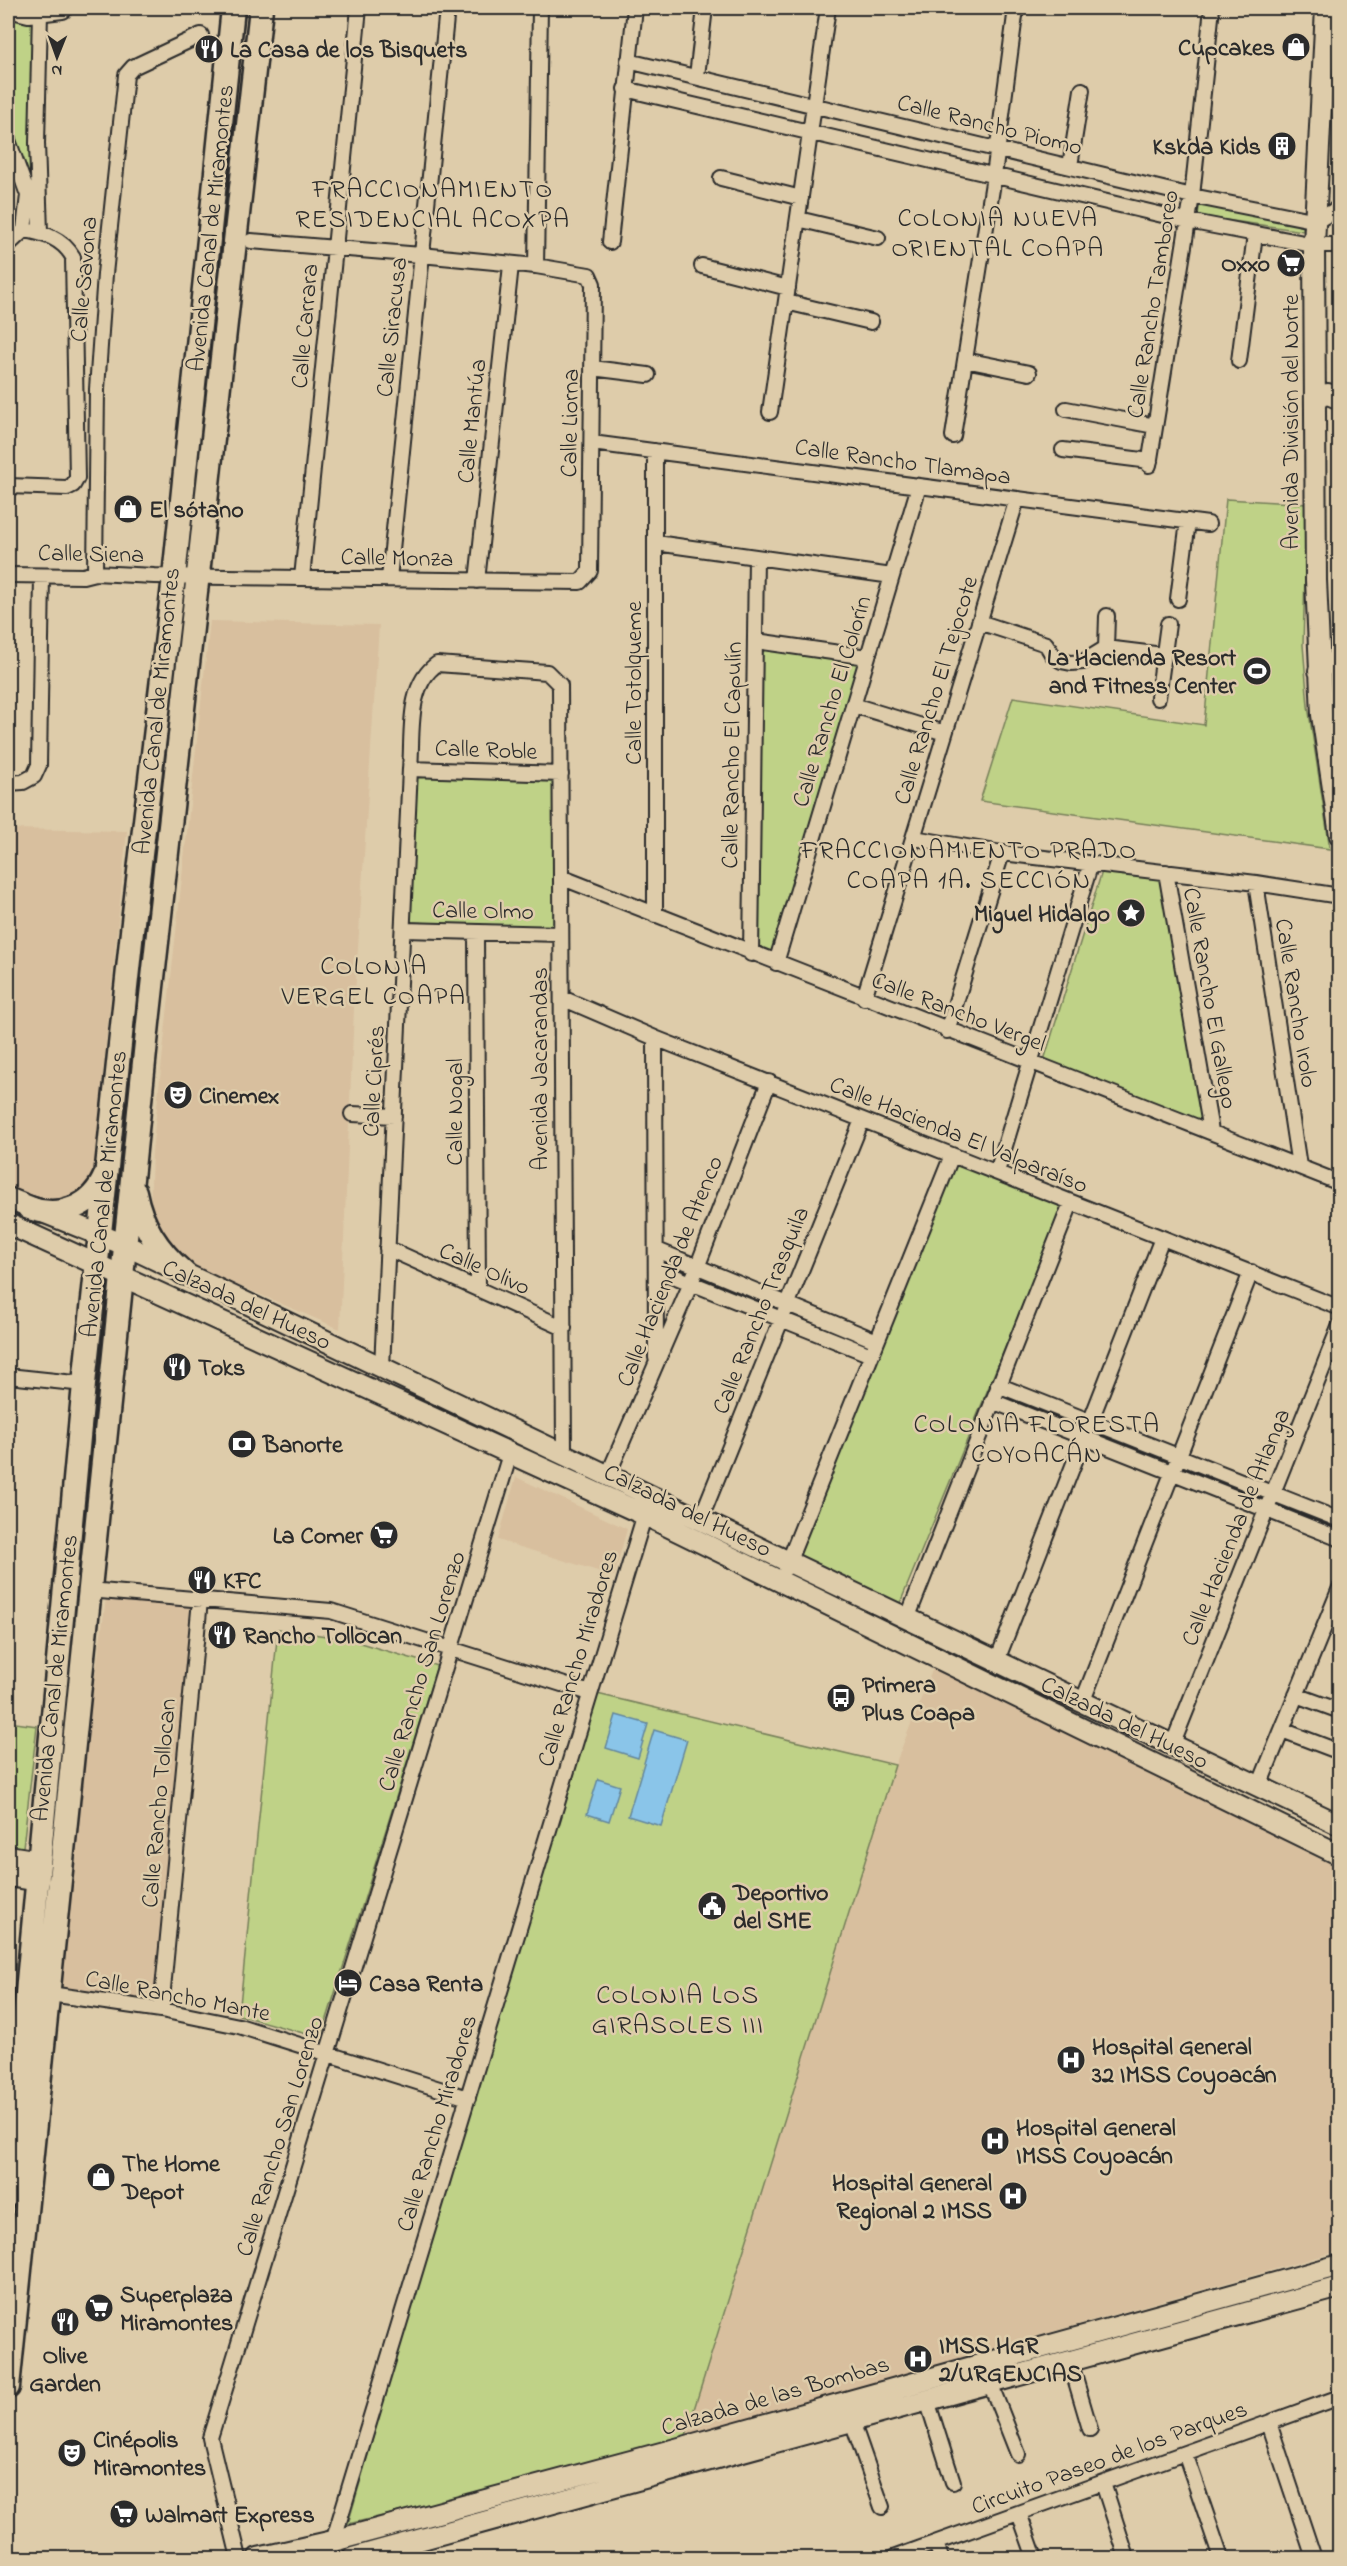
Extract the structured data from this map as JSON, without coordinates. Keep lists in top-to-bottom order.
{
  "streets": {
    "main road": [
      "Avenida Canal de Miramontes",
      "Avenida División del Norte",
      "Calzada del Hueso",
      "Calzada de las Bombas"
    ],
    "street": [
      "Calle Rancho Piomo",
      "Calle Savona",
      "Calle Rancho Tamboreo",
      "Calle Carrara",
      "Calle Siracusa",
      "Calle Mantúa",
      "Calle Liorna",
      "Calle Rancho Tlamapa",
      "Calle Siena",
      "Calle Monza",
      "Calle Totolqueme",
      "Calle Rancho El Tejocote",
      "Calle Rancho El Colorín",
      "Calle Roble",
      "Calle Rancho El Capulín",
      "Calle Olmo",
      "Calle Rancho El Gallego",
      "Calle Rancho Irolo",
      "Calle Rancho Vergel",
      "Avenida Jacarandas",
      "Calle Ciprés",
      "Calle Nogal",
      "Calle Hacienda El Valparaíso",
      "Calle Olivo",
      "Calle Hacienda de Atenco",
      "Calle Rancho Trasquila",
      "Calle Hacienda de Atlanga",
      "Calle Rancho Miradores",
      "Calle Rancho San Lorenzo",
      "Calle Rancho Tollocan",
      "Calle Rancho Mante",
      "Circuito Paseo de los Parques"
    ]
  },
  "crossings": [
    ["Calle Rancho Piomo", "Calle Rancho Tamboreo"],
    ["Calle Rancho Piomo", "Avenida División del Norte"],
    ["Avenida Canal de Miramontes", "Calle Siena"],
    ["Avenida Canal de Miramontes", "Calle Monza"],
    ["Avenida Canal de Miramontes", "Calzada del Hueso"],
    ["Avenida Canal de Miramontes", "Calle Rancho Mante"],
    ["Calle Savona", "Calle Siena"],
    ["Calle Carrara", "Calle Monza"],
    ["Calle Siracusa", "Calle Monza"],
    ["Calle Mantúa", "Calle Monza"],
    ["Calle Liorna", "Calle Rancho Tlamapa"],
    ["Calle Liorna", "Calle Monza"],
    ["Calle Rancho Tlamapa", "Calle Totolqueme"],
    ["Calle Rancho Tlamapa", "Calle Rancho El Tejocote"],
    ["Calle Rancho Tlamapa", "Calle Rancho El Colorín"],
    ["Calle Siena", "Calle Monza"],
    ["Calle Totolqueme", "Calle Rancho Vergel"],
    ["Calle Rancho El Tejocote", "Calle Rancho Vergel"],
    ["Calle Rancho El Colorín", "Calle Rancho Vergel"],
    ["Calle Roble", "Avenida Jacarandas"],
    ["Calle Roble", "Calle Ciprés"],
    ["Calle Rancho El Capulín", "Calle Rancho Vergel"],
    ["Calle Olmo", "Avenida Jacarandas"],
    ["Calle Olmo", "Calle Ciprés"],
    ["Calle Olmo", "Calle Nogal"],
    ["Calle Rancho El Gallego", "Calle Rancho Vergel"],
    ["Calle Rancho Irolo", "Calle Rancho Vergel"],
    ["Calle Rancho Vergel", "Avenida Jacarandas"],
    ["Avenida Jacarandas", "Calle Ciprés"],
    ["Avenida Jacarandas", "Calle Hacienda El Valparaíso"],
    ["Avenida Jacarandas", "Calle Olivo"],
    ["Avenida Jacarandas", "Calzada del Hueso"],
    ["Calle Ciprés", "Calle Olivo"],
    ["Calle Ciprés", "Calzada del Hueso"],
    ["Calle Nogal", "Calle Olivo"],
    ["Calle Hacienda El Valparaíso", "Calle Hacienda de Atenco"],
    ["Calle Hacienda El Valparaíso", "Calle Rancho Trasquila"],
    ["Calle Hacienda de Atenco", "Calzada del Hueso"],
    ["Calzada del Hueso", "Calle Rancho Trasquila"],
    ["Calzada del Hueso", "Calle Hacienda de Atlanga"],
    ["Calzada del Hueso", "Calle Rancho Miradores"],
    ["Calzada del Hueso", "Calle Rancho San Lorenzo"],
    ["Calle Rancho Miradores", "Calle Rancho Mante"],
    ["Calle Rancho Miradores", "Calzada de las Bombas"],
    ["Calle Rancho San Lorenzo", "Calle Rancho Mante"],
    ["Calle Rancho Tollocan", "Calle Rancho Mante"]
  ],
  "districts": [
    "FRACCIONAMIENTO RESIDENCIAL ACOXPA",
    "COLONIA NUEVA ORIENTAL COAPA",
    "FRACCIONAMIENTO PRADO COAPA 1A. SECCIÓN",
    "COLONIA VERGEL COAPA",
    "COLONIA FLORESTA COYOACÁN",
    "COLONIA LOS GIRASOLES III"
  ],
  "places": {
    "shop": ["Cupcakes", "El sótano", "The Home Depot"],
    "restaurant": [
      "La Casa de los Bisquets",
      "Toks",
      "KFC",
      "Rancho Tollocan",
      "Olive Garden"
    ],
    "building": ["Kskda Kids"],
    "supermarket": [
      "Oxxo",
      "La Comer",
      "Superplaza Miramontes",
      "Walmart Express"
    ],
    "sports": ["La Hacienda Resort and Fitness Center"],
    "place": ["Miguel Hidalgo"],
    "theatre": ["Cinemex", "Cinépolis Miramontes"],
    "bank": ["Banorte"],
    "bus stop": ["Primera Plus Coapa"],
    "public building": ["Deportivo del SME"],
    "hotel": ["Casa Renta"],
    "hospital": [
      "Hospital General 32 IMSS Coyoacán",
      "Hospital General IMSS Coyoacán",
      "Hospital General Regional 2 IMSS",
      "IMSS HGR 2/URGENCIAS"
    ]
  },
  "north": "bottom"
}
